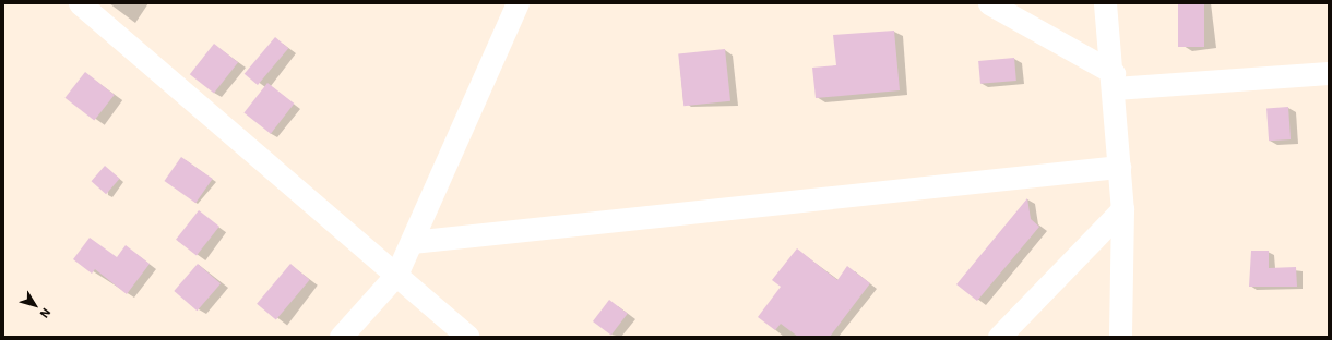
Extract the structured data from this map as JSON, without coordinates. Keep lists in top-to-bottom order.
{
  "north": "bottom right"
}
